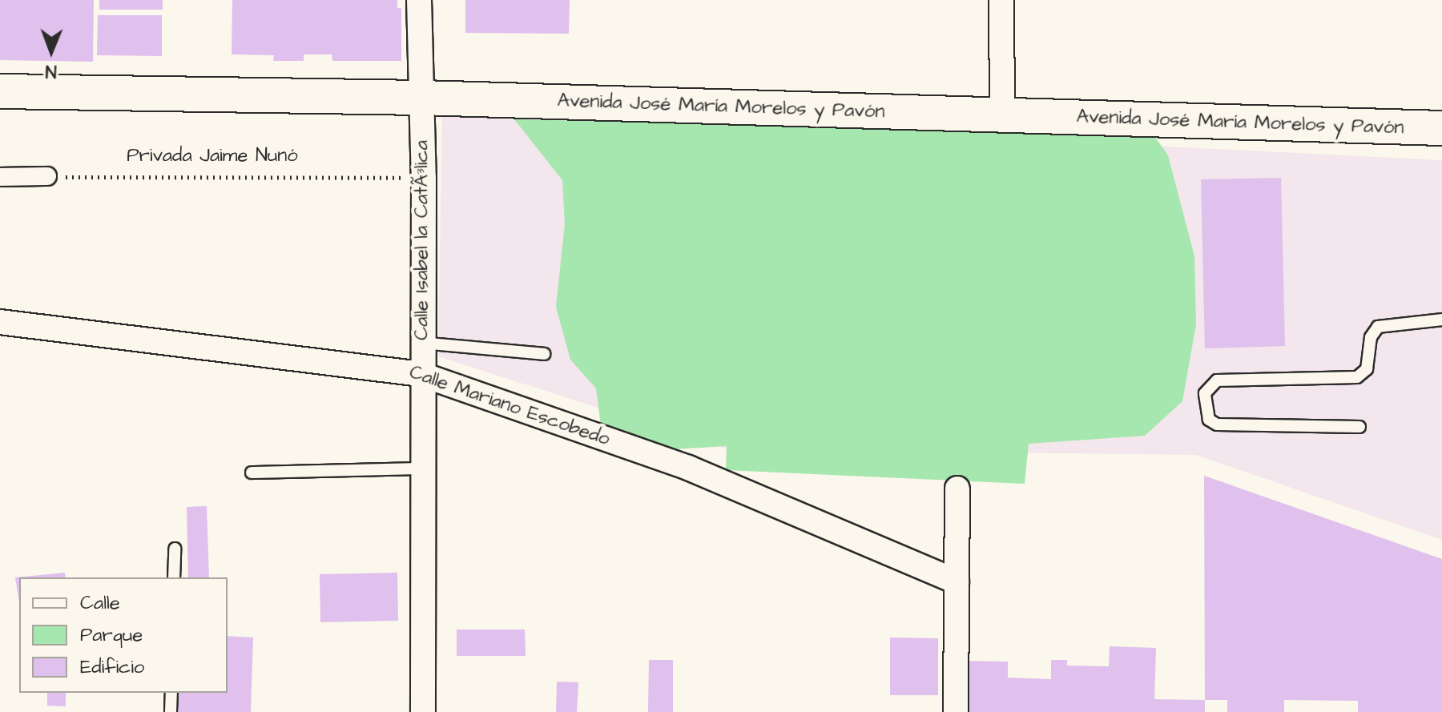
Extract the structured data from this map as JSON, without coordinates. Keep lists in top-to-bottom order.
{
  "streets": {
    "main road": ["Avenida José María Morelos y Pavón"],
    "street": ["Calle Isabel la CatÃ³lica", "Calle Mariano Escobedo"],
    "path": ["Privada Jaime Nunó"]
  },
  "crossings": [
    ["Avenida José María Morelos y Pavón", "Calle Isabel la CatÃ³lica"],
    ["Privada Jaime Nunó", "Calle Isabel la CatÃ³lica"],
    ["Calle Isabel la CatÃ³lica", "Calle Mariano Escobedo"]
  ],
  "legend": ["Calle", "Parque", "Edificio"],
  "north": "bottom"
}
